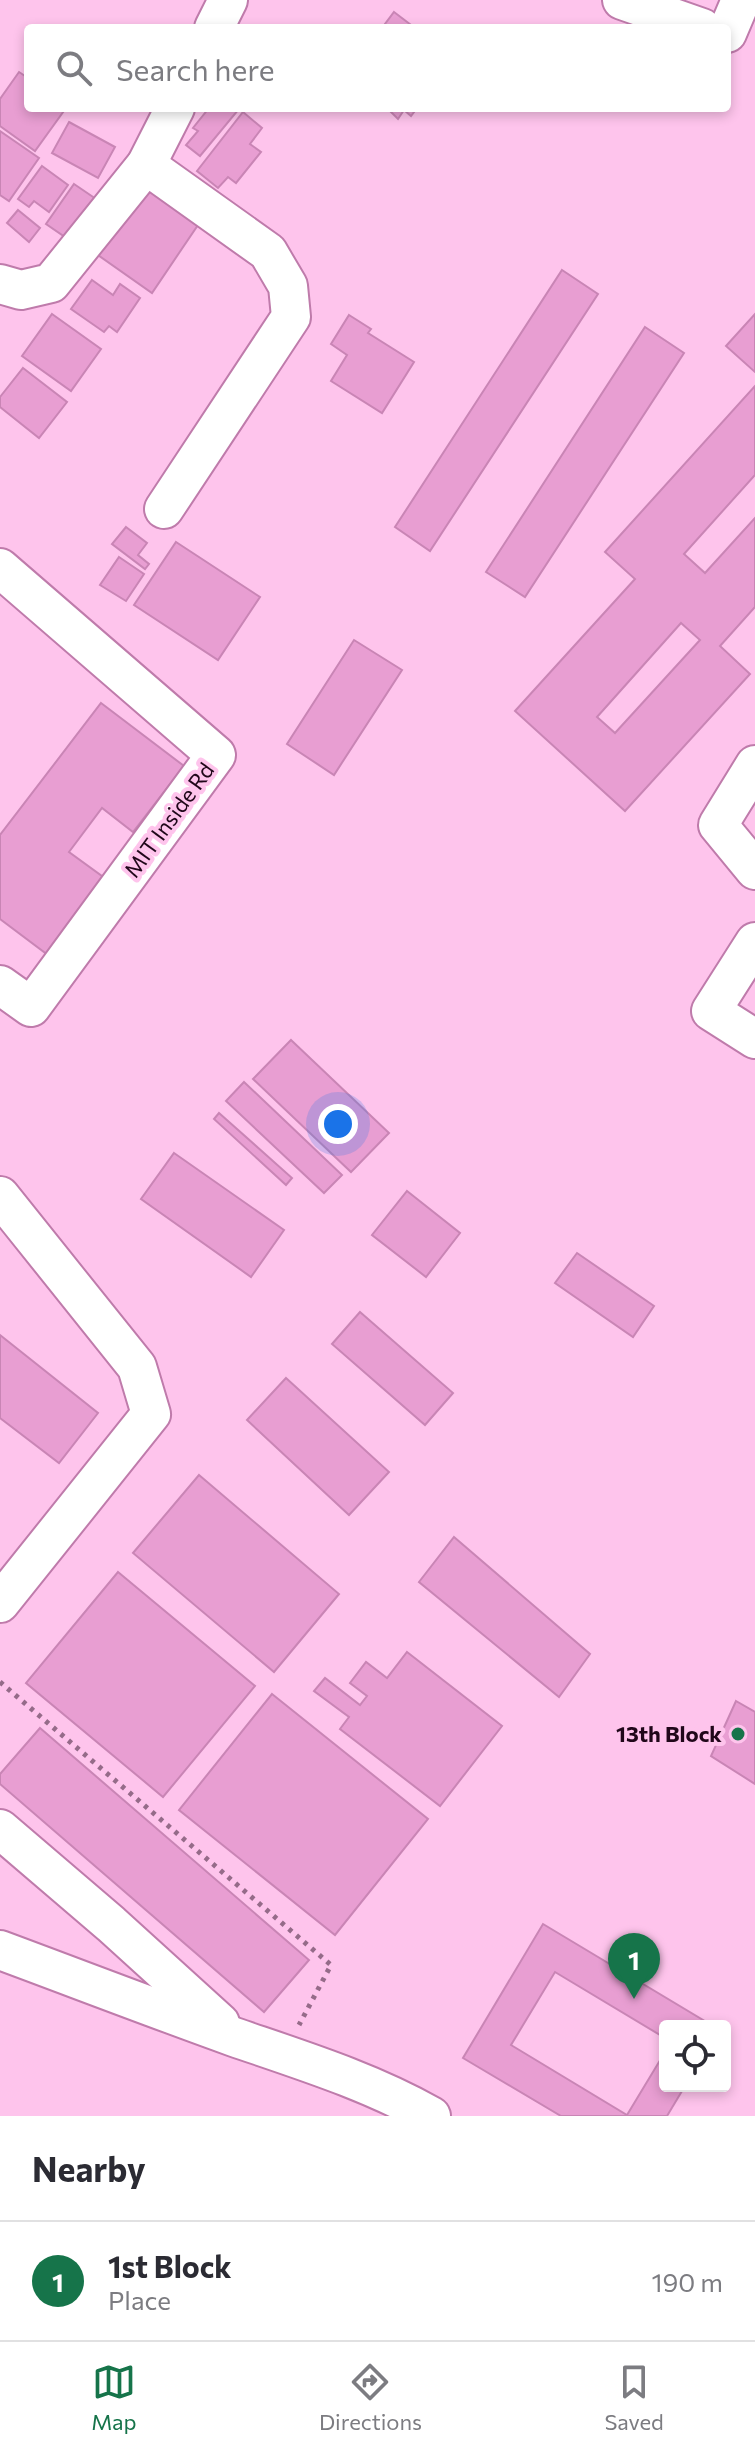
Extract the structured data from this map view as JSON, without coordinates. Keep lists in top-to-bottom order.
{
  "streets": {
    "street": ["MIT Inside Rd"]
  },
  "places": ["13th Block"],
  "page": {
    "search": "Search here",
    "pins": "1",
    "heading": "Nearby",
    "list": [
      {
        "mark": "1",
        "name": "1st Block",
        "note": "Place",
        "value": "190 m"
      }
    ],
    "nav": ["Map", "Directions", "Saved"]
  }
}
